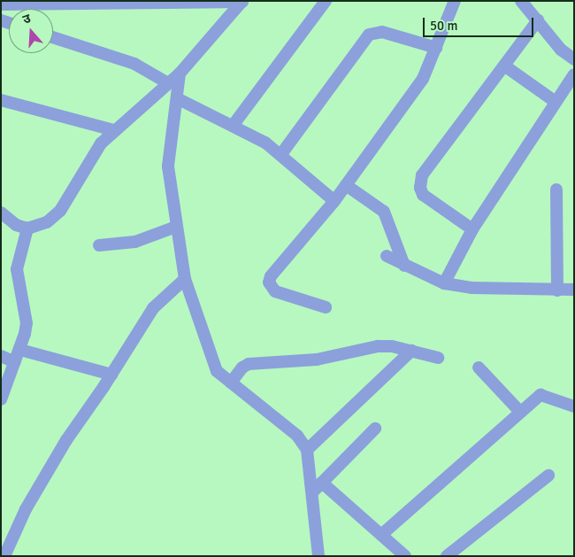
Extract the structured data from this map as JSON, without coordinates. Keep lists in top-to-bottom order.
{
  "scale_bar": "50 m",
  "north": "top"
}
